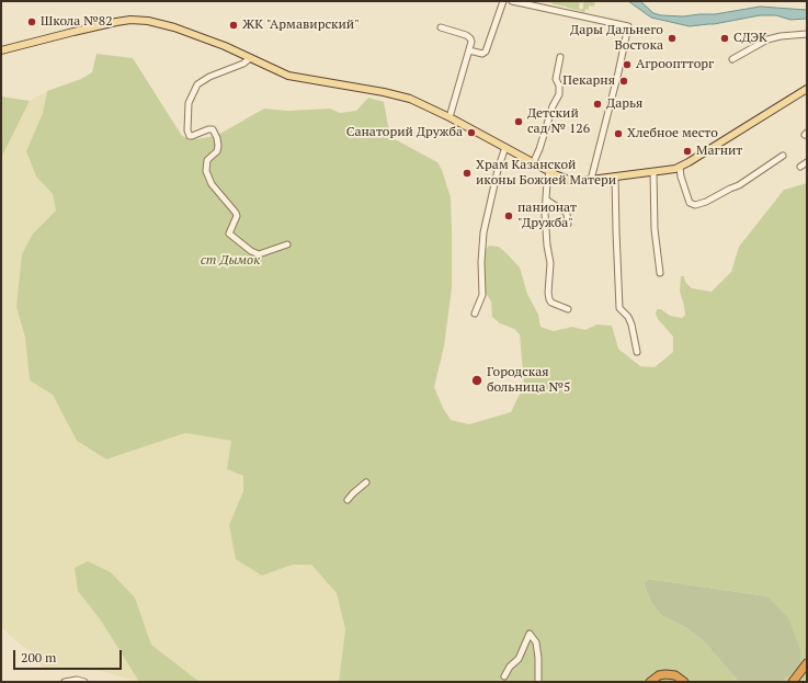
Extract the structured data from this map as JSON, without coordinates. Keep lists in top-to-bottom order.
{
  "parks": ["ст Дымок"],
  "places": [
    "Школа №82",
    "ЖК \"Армавирский\"",
    "Дары Дальнего Востока",
    "СДЭК",
    "Агрооптторг",
    "Пекарня",
    "Дарья",
    "Детский сад № 126",
    "Санаторий Дружба",
    "Хлебное место",
    "Магнит",
    "Храм Казанской иконы Божией Матери",
    "панионат \"Дружба\"",
    "Городская больница №5"
  ],
  "scale_bar": "200 m"
}
